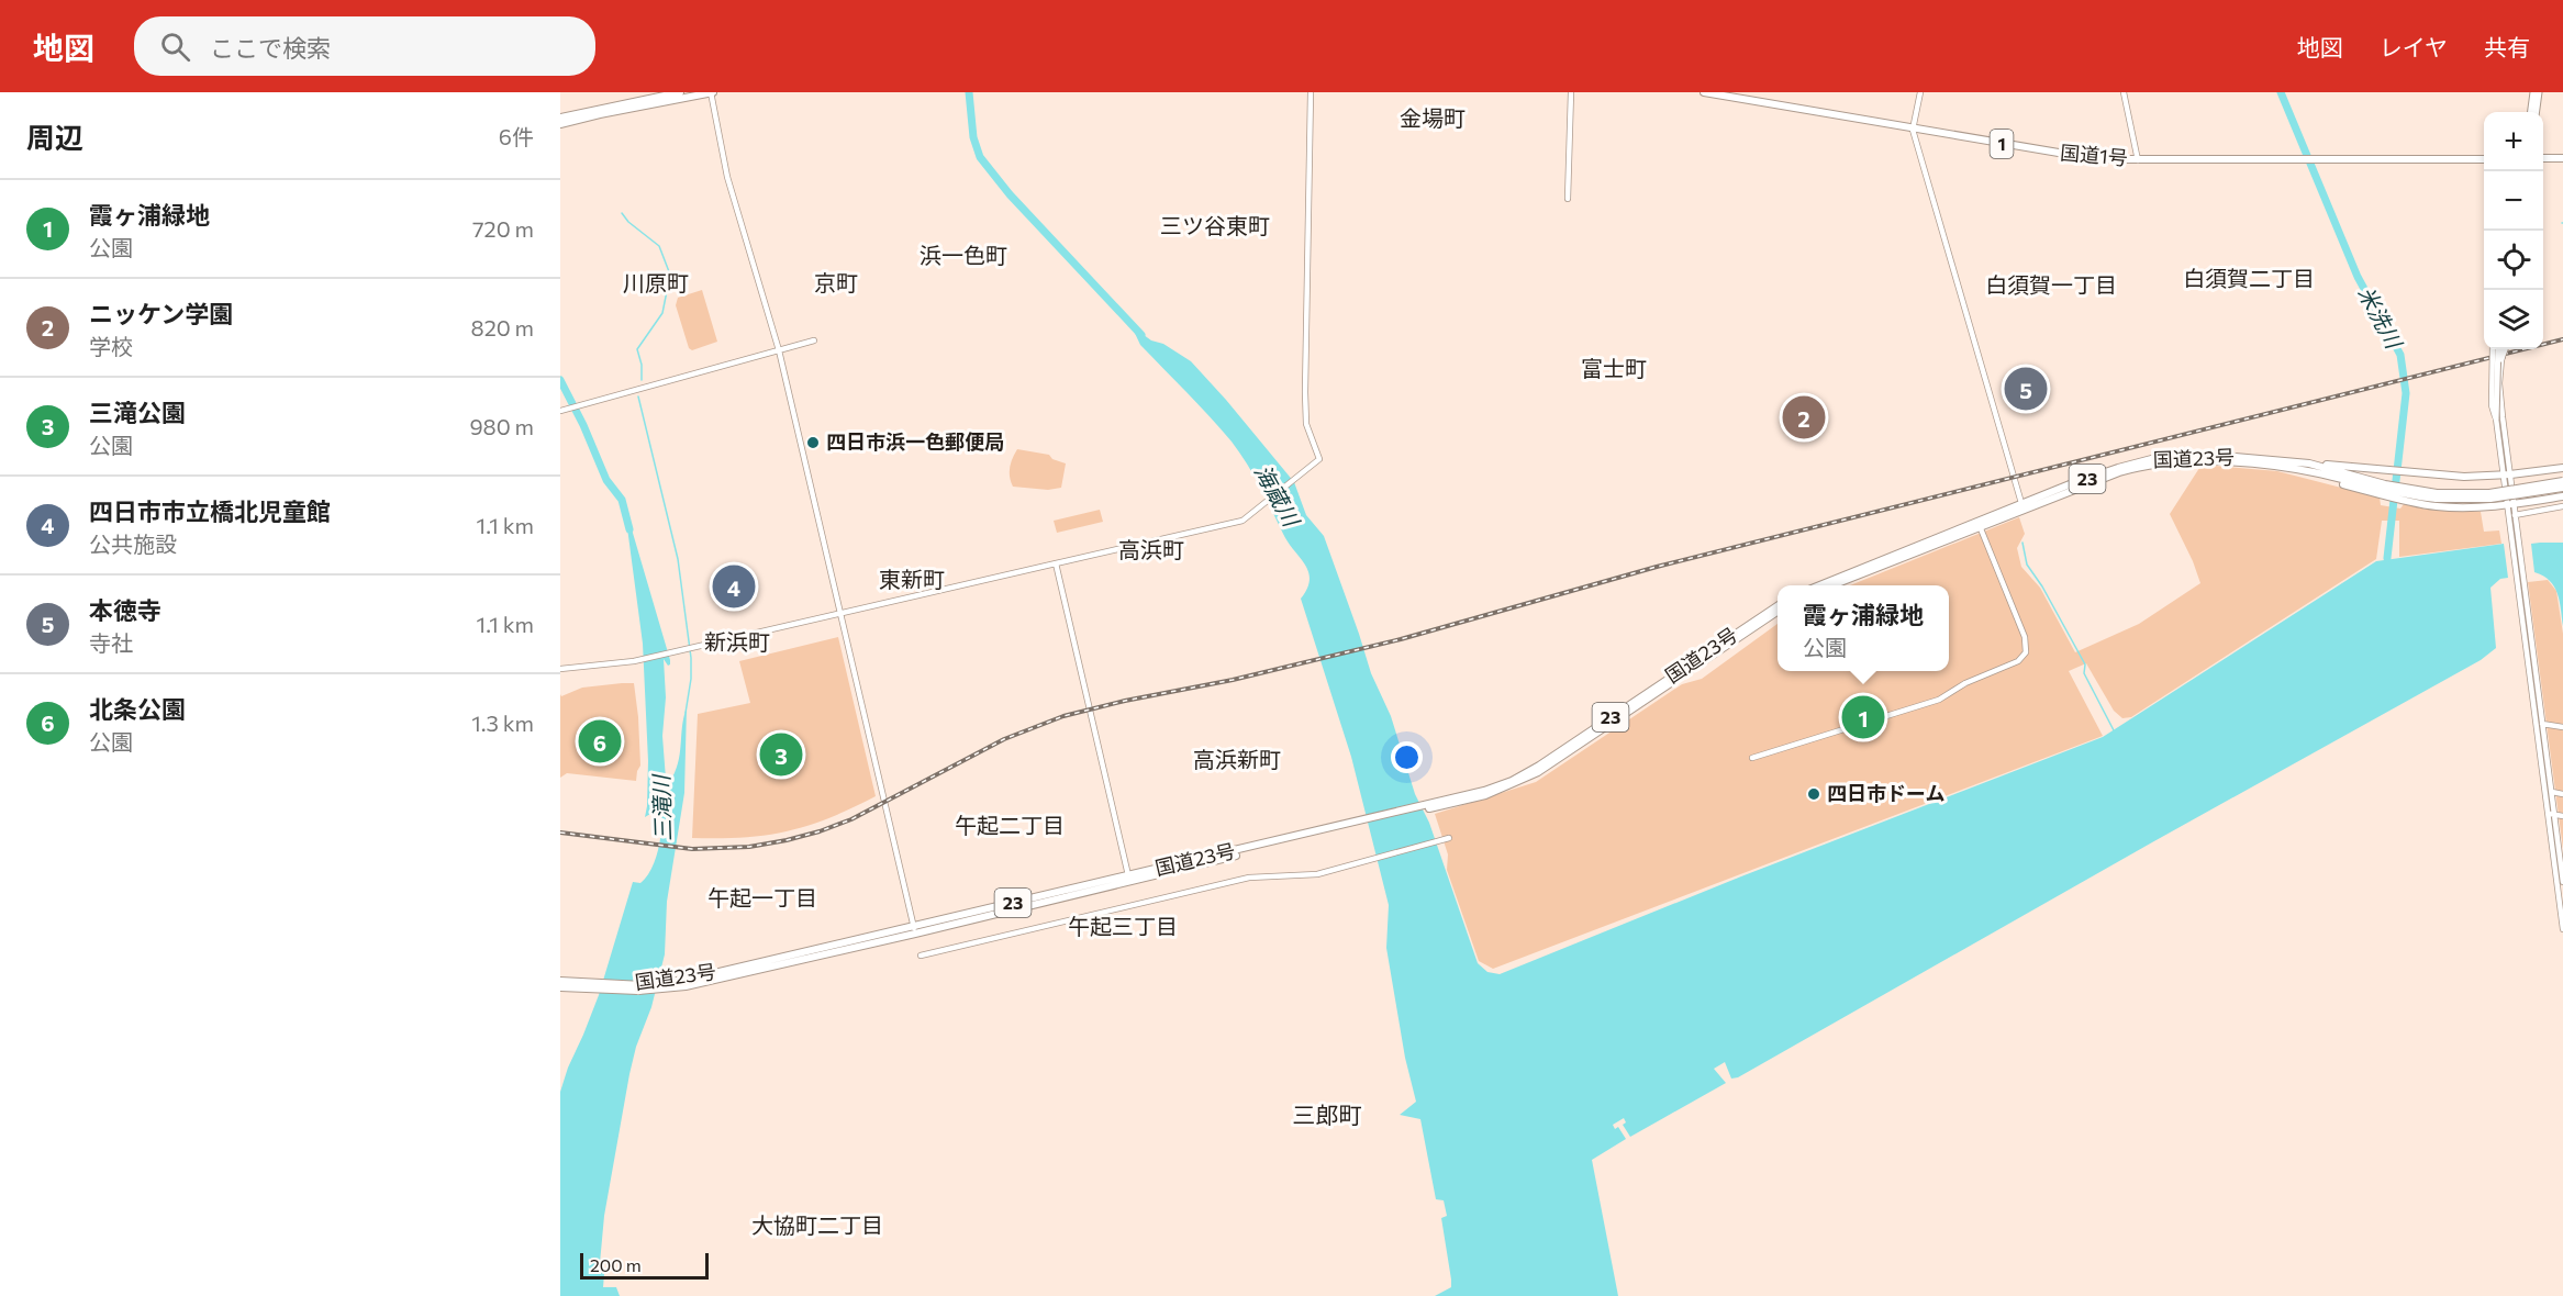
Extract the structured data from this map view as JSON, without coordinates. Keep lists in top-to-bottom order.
{
  "streets": {
    "highway": [
      "1",
      "国道1号",
      "国道23号",
      "23"
    ]
  },
  "districts": [
    "金場町",
    "三ツ谷東町",
    "浜一色町",
    "白須賀二丁目",
    "川原町",
    "京町",
    "白須賀一丁目",
    "富士町",
    "高浜町",
    "東新町",
    "新浜町",
    "高浜新町",
    "午起二丁目",
    "午起一丁目",
    "午起三丁目",
    "三郎町",
    "大協町二丁目"
  ],
  "water": ["米洗川", "海蔵川", "三滝川"],
  "places": ["四日市浜一色郵便局", "四日市ドーム"],
  "scale_bar": "200 m",
  "page": {
    "header": "地図",
    "search": "ここで検索",
    "nav": ["地図", "レイヤ", "共有"],
    "heading": ["周辺", "6件"],
    "map_buttons": ["+", "−"],
    "list": [
      {
        "mark": "1",
        "name": "霞ヶ浦緑地",
        "note": "公園",
        "value": "720 m"
      },
      {
        "mark": "2",
        "name": "ニッケン学園",
        "note": "学校",
        "value": "820 m"
      },
      {
        "mark": "3",
        "name": "三滝公園",
        "note": "公園",
        "value": "980 m"
      },
      {
        "mark": "4",
        "name": "四日市市立橋北児童館",
        "note": "公共施設",
        "value": "1.1 km"
      },
      {
        "mark": "5",
        "name": "本徳寺",
        "note": "寺社",
        "value": "1.1 km"
      },
      {
        "mark": "6",
        "name": "北条公園",
        "note": "公園",
        "value": "1.3 km"
      }
    ],
    "pins": [
      "5",
      "2",
      "4",
      "1",
      "6",
      "3"
    ],
    "popup": ["霞ヶ浦緑地", "公園"],
    "scale": "200 m"
  }
}
